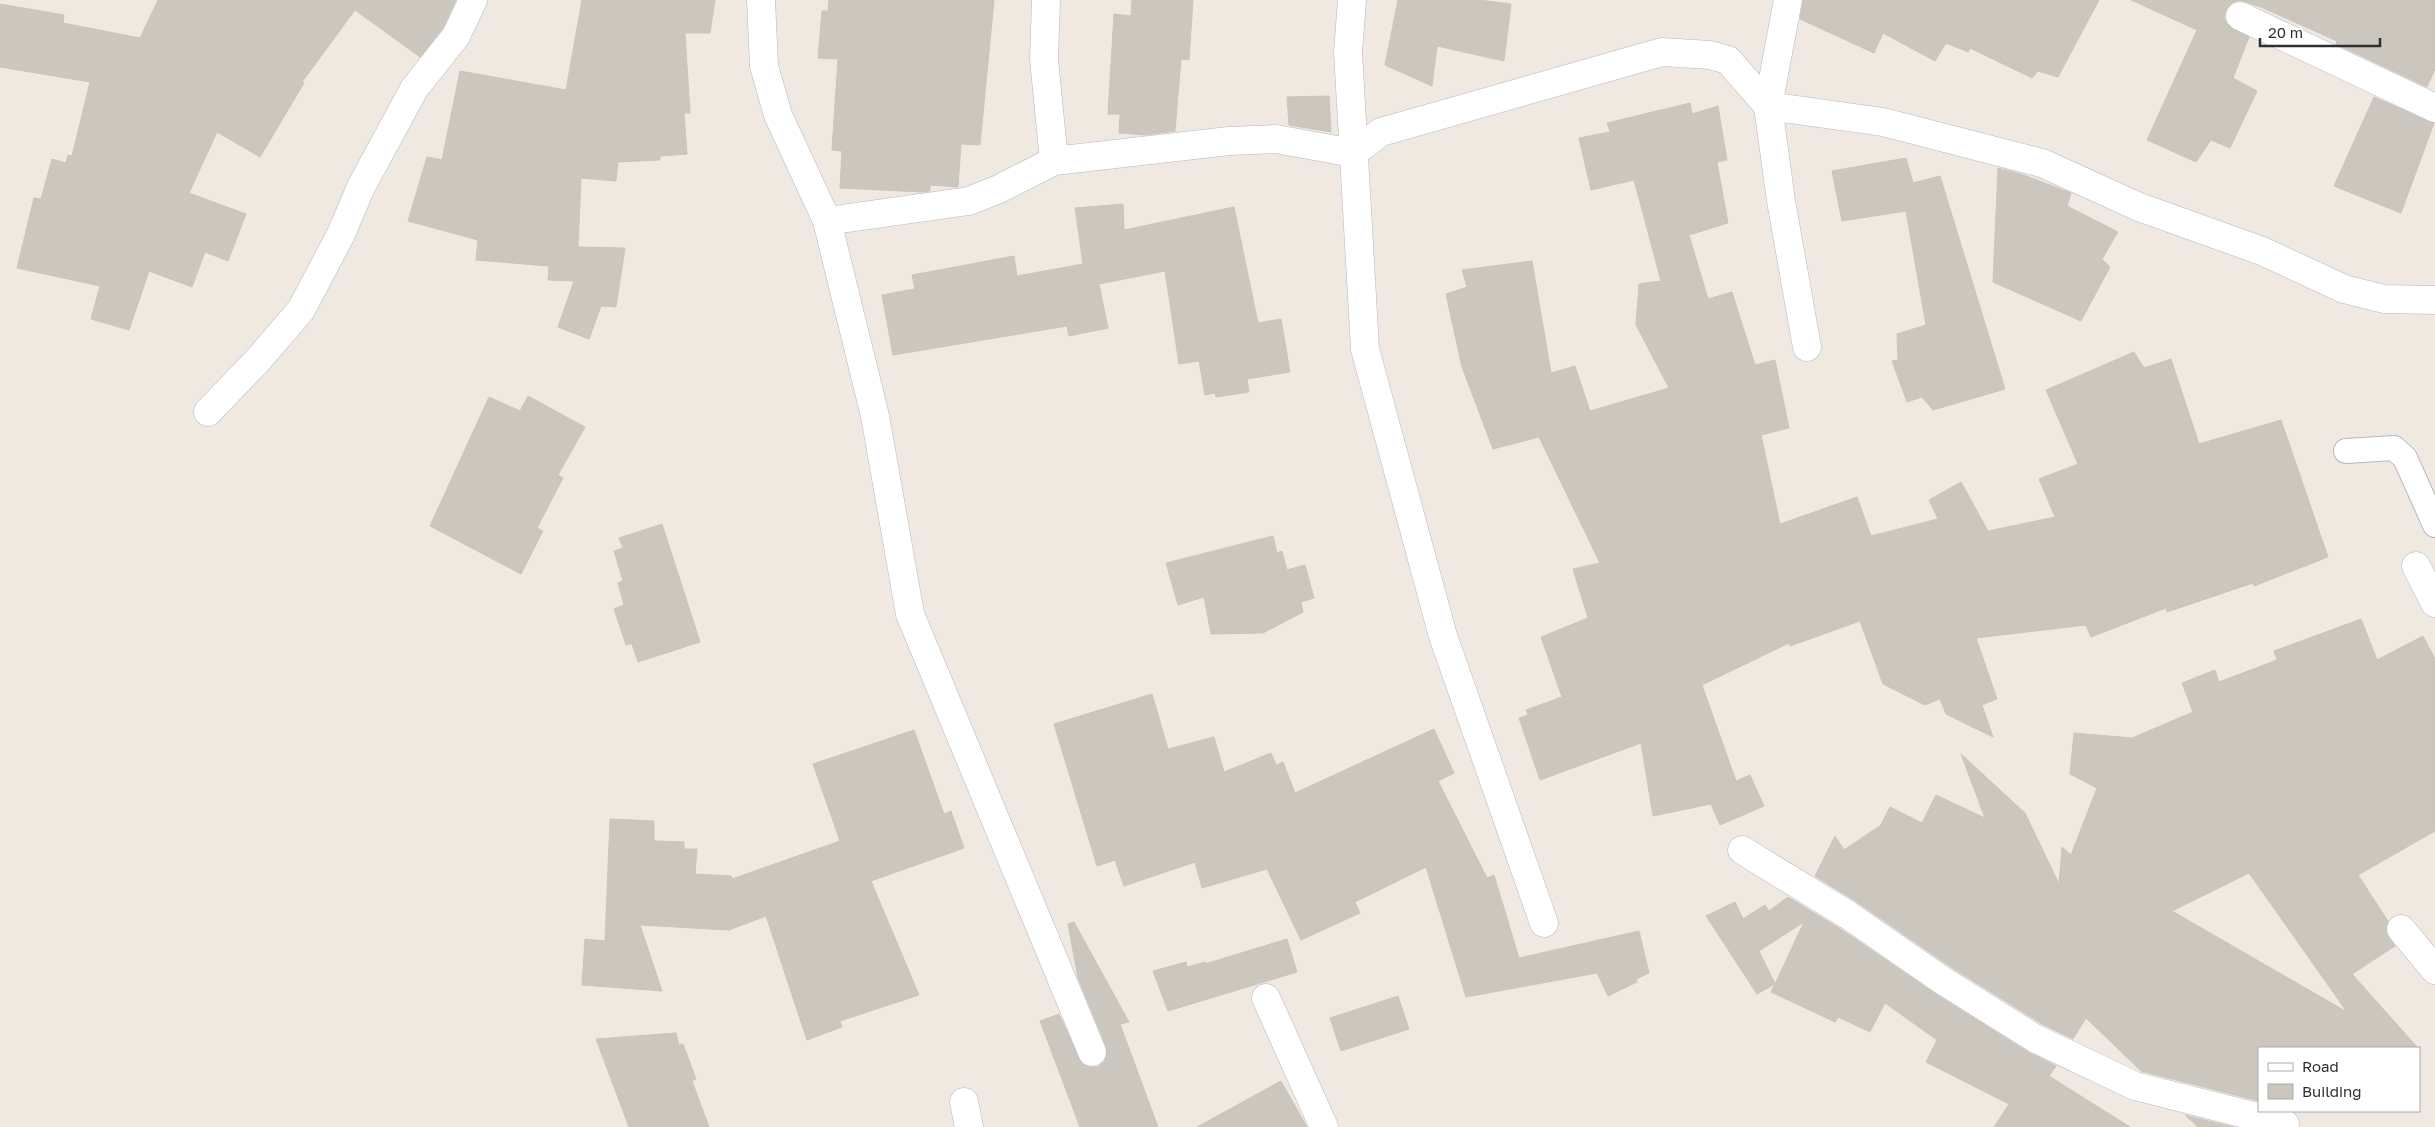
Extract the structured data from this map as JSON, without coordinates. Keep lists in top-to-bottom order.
{
  "legend": ["Road", "Building"],
  "scale_bar": "20 m"
}
